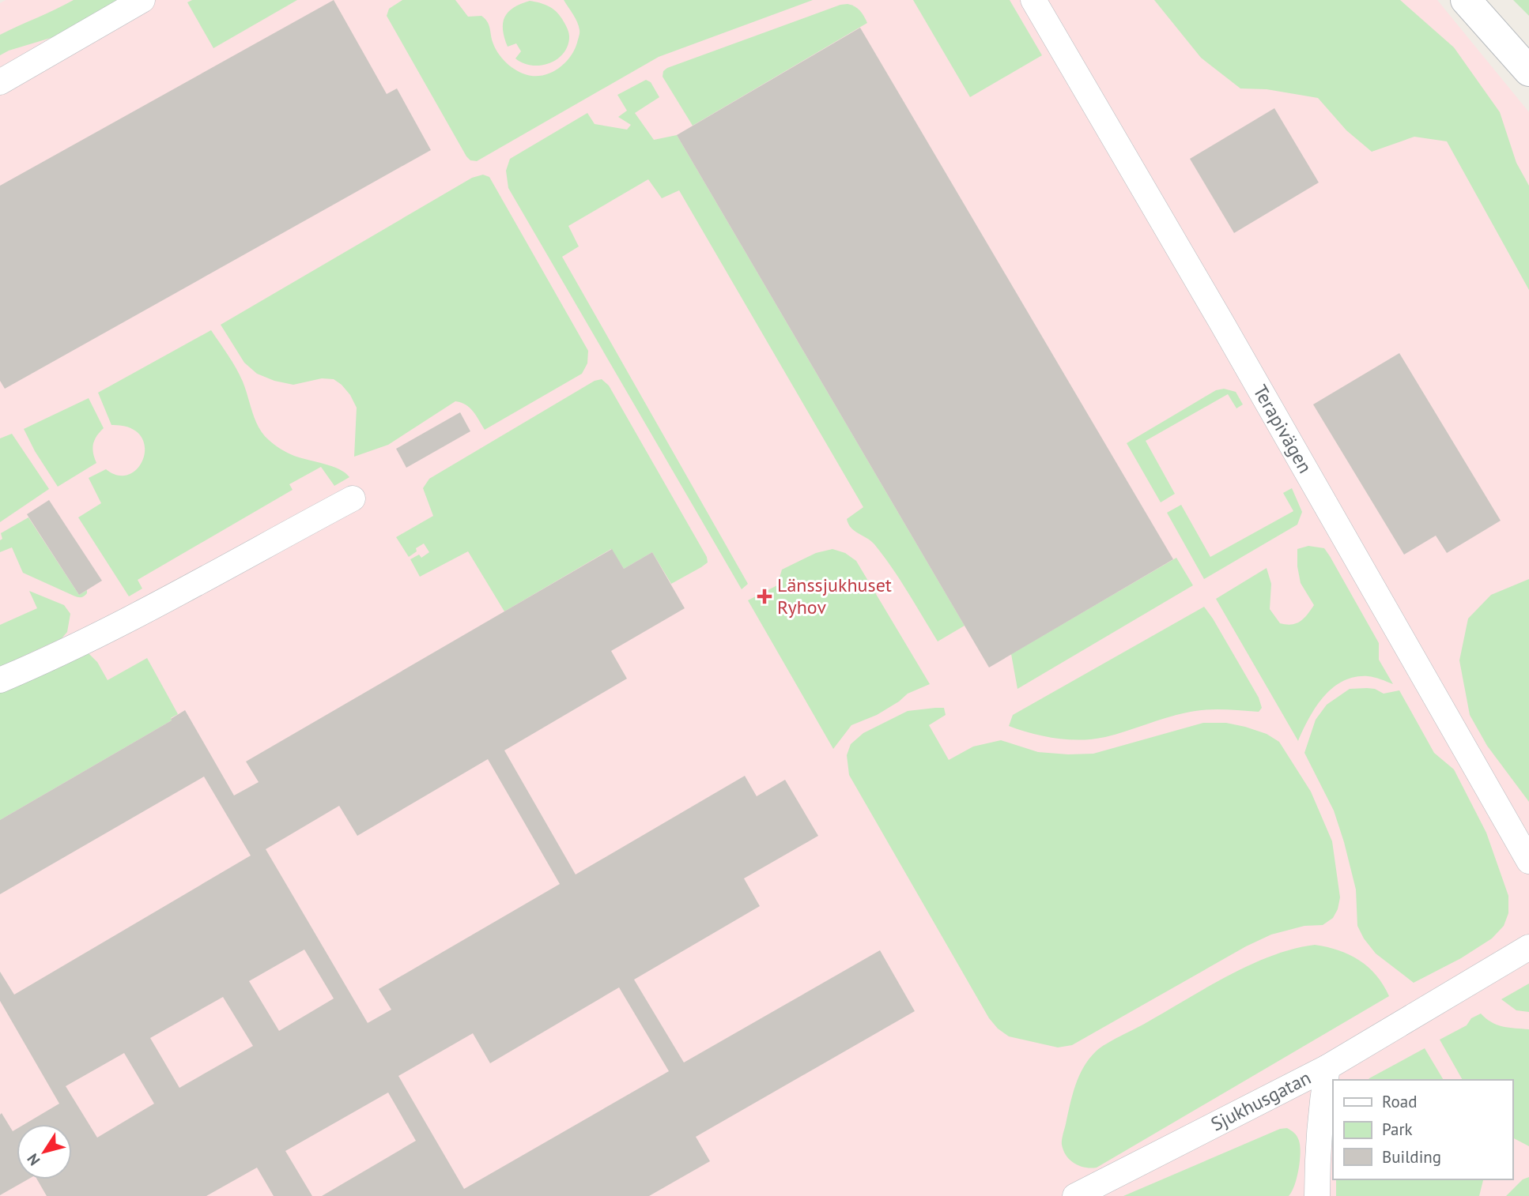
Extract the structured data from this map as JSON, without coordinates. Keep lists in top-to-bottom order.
{
  "streets": {
    "street": ["Terapivägen", "Sjukhusgatan"]
  },
  "places": {
    "health": ["Länssjukhuset Ryhov"]
  },
  "legend": ["Road", "Park", "Building"],
  "north": "bottom left"
}
